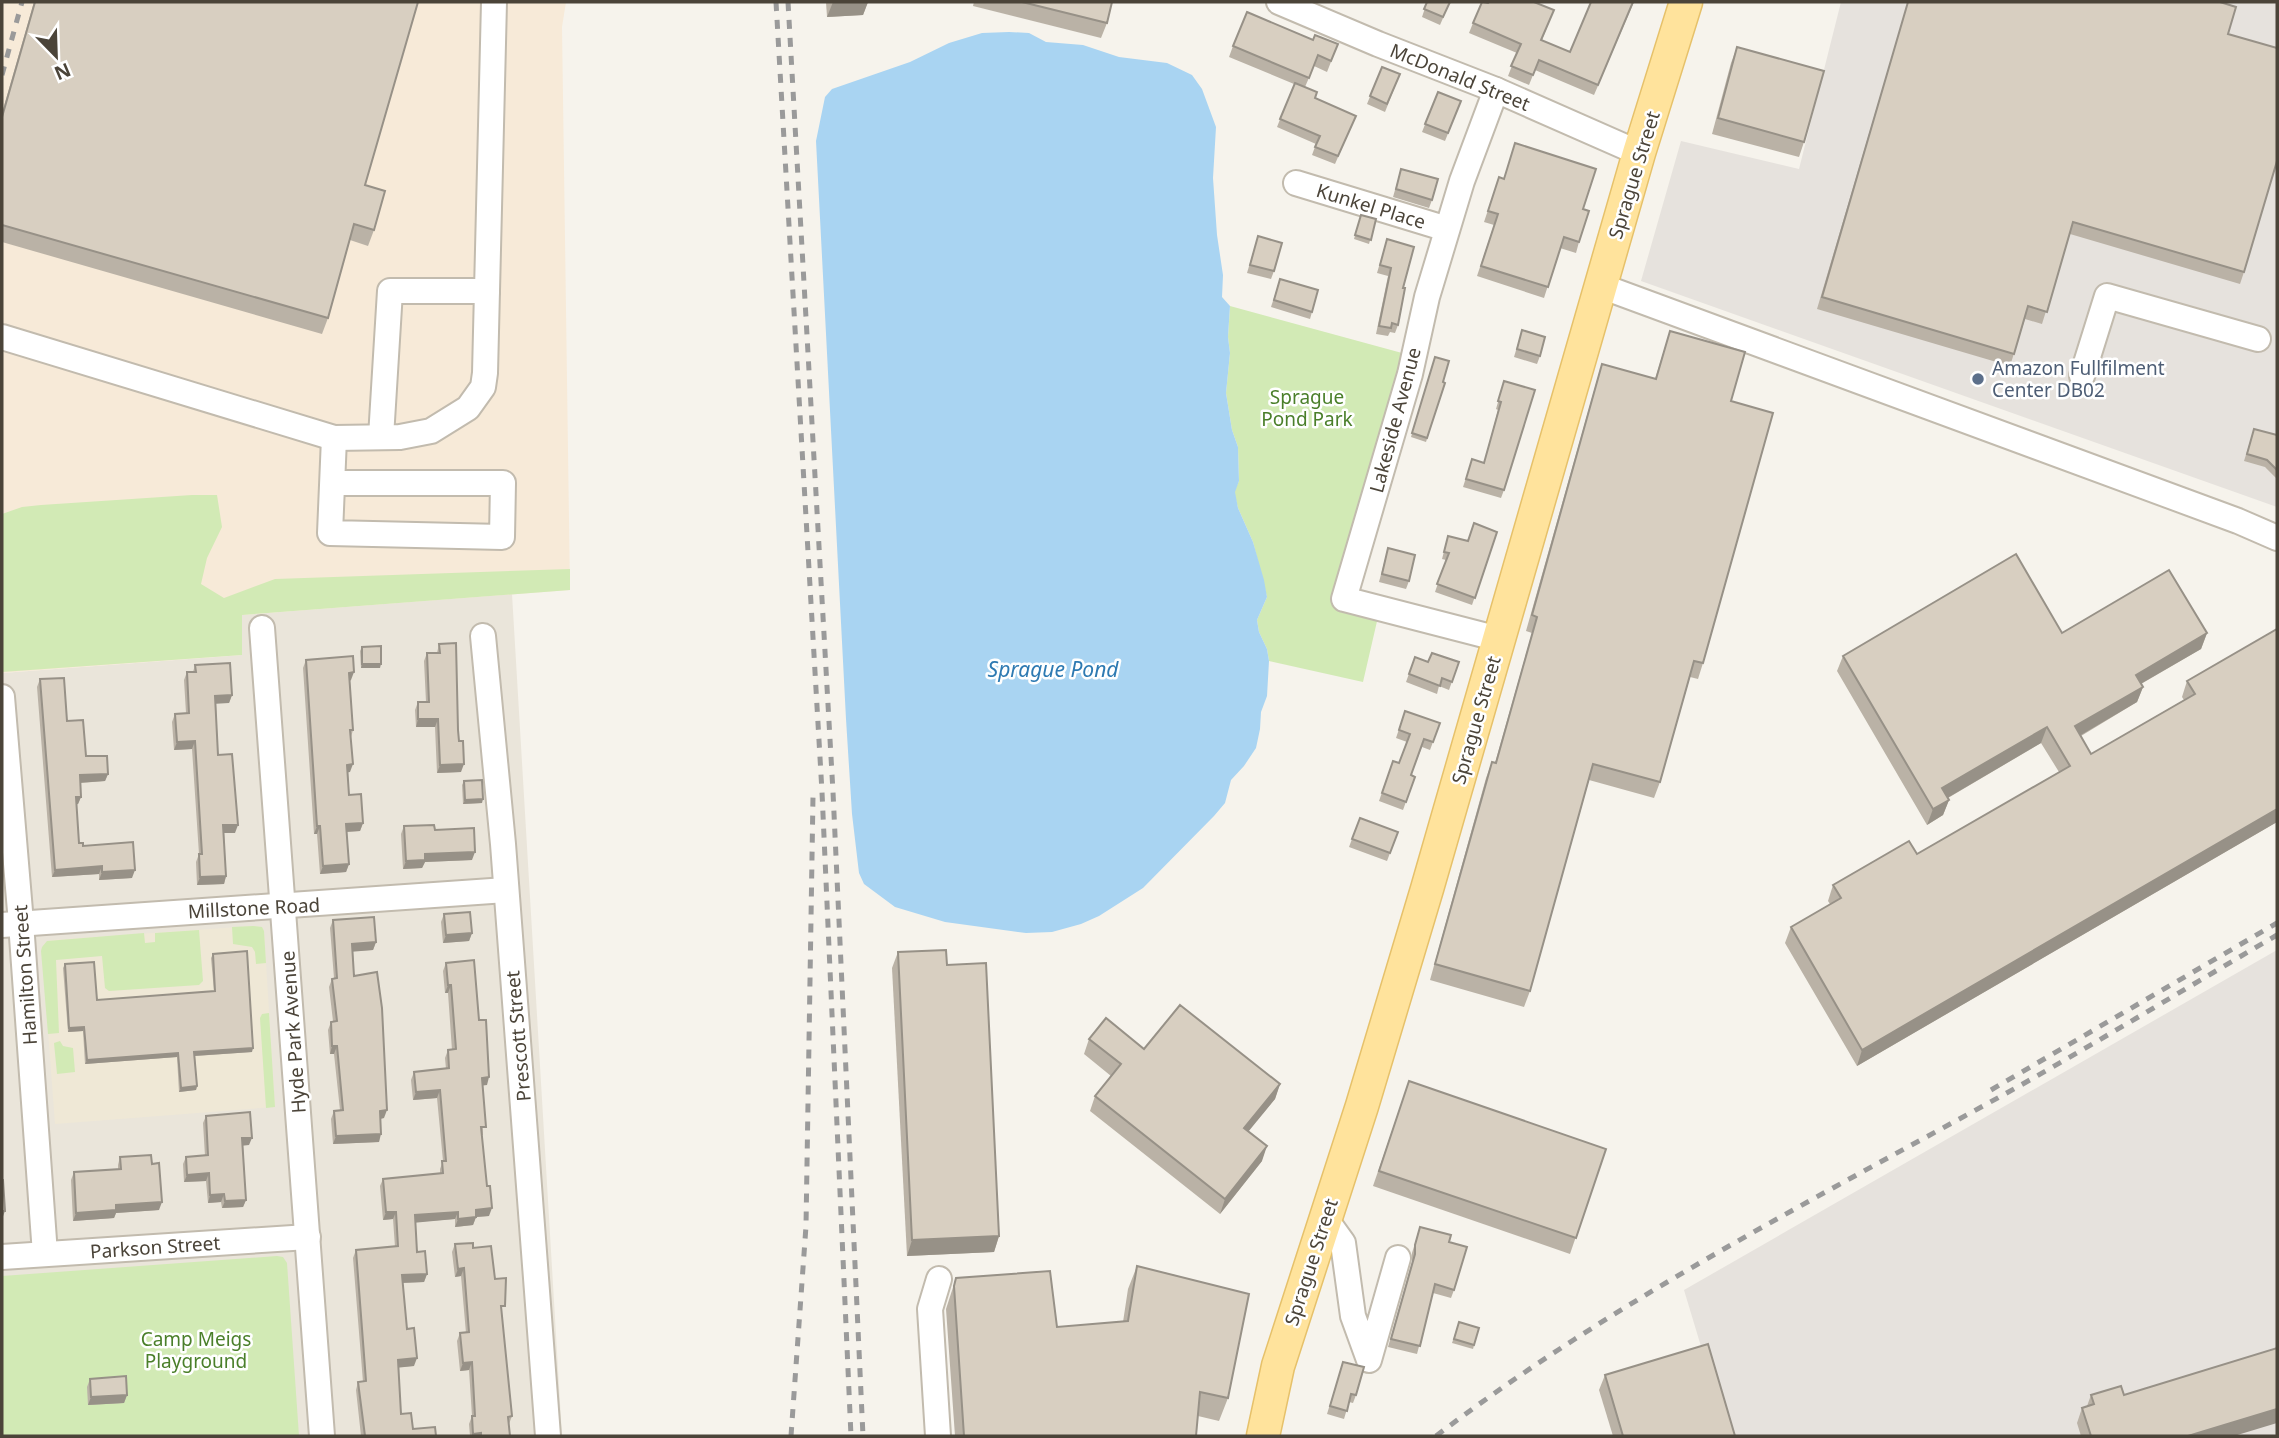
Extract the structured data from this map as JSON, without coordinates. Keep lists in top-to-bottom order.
{
  "streets": {
    "main road": ["Sprague Street"],
    "street": [
      "McDonald Street",
      "Kunkel Place",
      "Lakeside Avenue",
      "Millstone Road",
      "Hamilton Street",
      "Hyde Park Avenue",
      "Prescott Street",
      "Parkson Street"
    ]
  },
  "crossings": [
    ["McDonald Street", "Sprague Street"],
    ["McDonald Street", "Lakeside Avenue"],
    ["Sprague Street", "Lakeside Avenue"],
    ["Kunkel Place", "Lakeside Avenue"],
    ["Millstone Road", "Hamilton Street"],
    ["Millstone Road", "Hyde Park Avenue"],
    ["Millstone Road", "Prescott Street"],
    ["Hamilton Street", "Parkson Street"],
    ["Hyde Park Avenue", "Parkson Street"]
  ],
  "water": ["Sprague Pond"],
  "parks": ["Sprague Pond Park", "Camp Meigs Playground"],
  "places": ["Amazon Fullfilment Center DB02"],
  "north": "bottom right"
}
